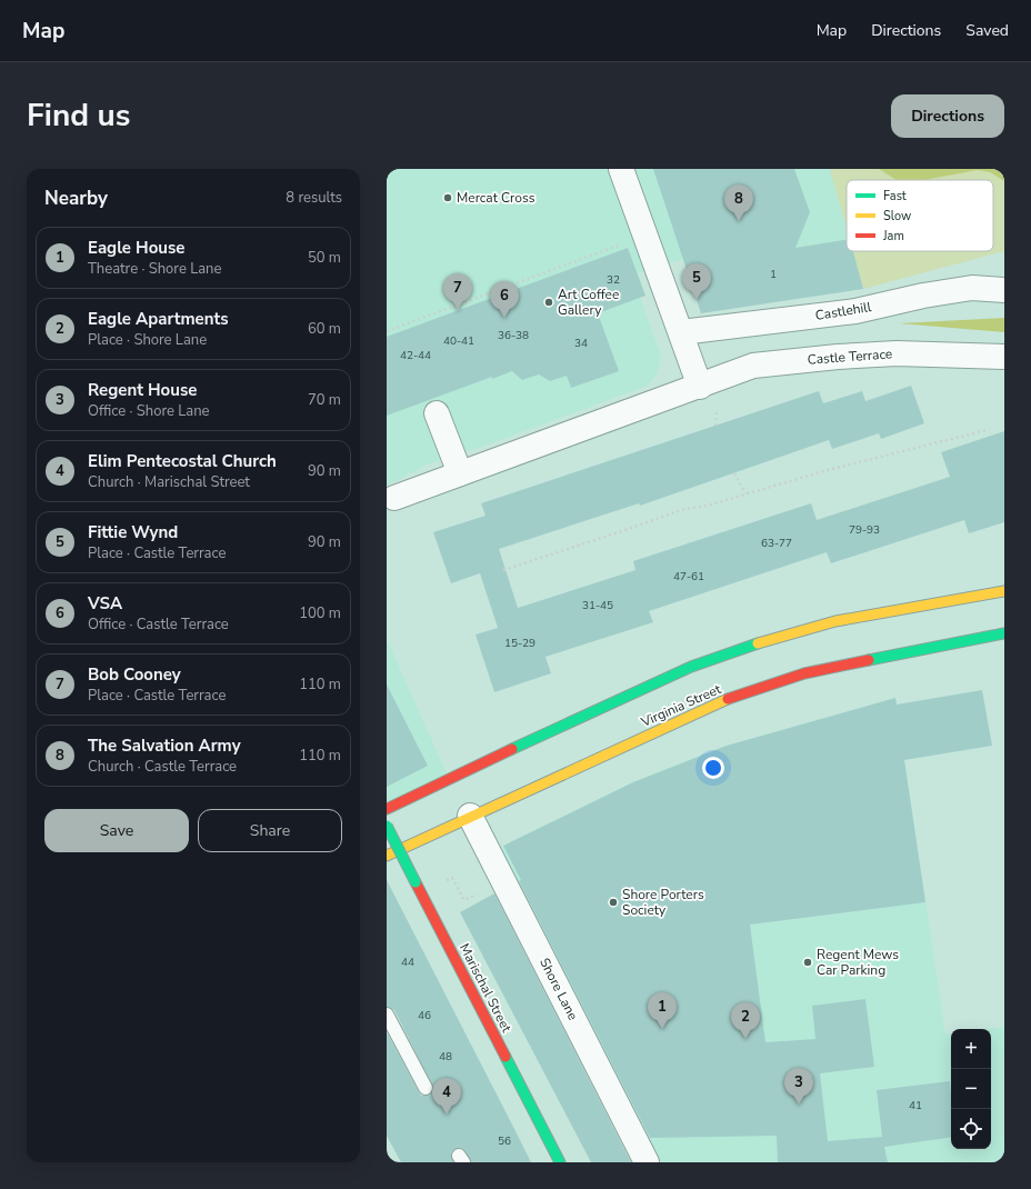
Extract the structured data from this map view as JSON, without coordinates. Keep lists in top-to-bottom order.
{
  "streets": {
    "main road": ["Virginia Street", "Marischal Street"],
    "street": ["Castlehill", "Castle Terrace", "Shore Lane"]
  },
  "crossings": [
    ["Virginia Street", "Shore Lane"]
  ],
  "places": [
    "Mercat Cross",
    "Art Coffee Gallery",
    "Shore Porters Society",
    "Regent Mews Car Parking"
  ],
  "house_numbers": [
    "1",
    "32",
    "36-38",
    "40-41",
    "34",
    "42-44",
    "79-93",
    "63-77",
    "47-61",
    "31-45",
    "15-29",
    "44",
    "46",
    "48",
    "41",
    "56"
  ],
  "legend": ["Fast", "Slow", "Jam"],
  "page": {
    "header": "Map",
    "nav": ["Map", "Directions", "Saved"],
    "title": "Find us",
    "buttons": [
      "Directions",
      ["Save", "Share"]
    ],
    "heading": ["Nearby", "8 results"],
    "pins": [
      "8",
      "5",
      "7",
      "6",
      "1",
      "2",
      "3",
      "4"
    ],
    "list": [
      {
        "mark": "1",
        "name": "Eagle House",
        "note": "Theatre · Shore Lane",
        "value": "50 m"
      },
      {
        "mark": "2",
        "name": "Eagle Apartments",
        "note": "Place · Shore Lane",
        "value": "60 m"
      },
      {
        "mark": "3",
        "name": "Regent House",
        "note": "Office · Shore Lane",
        "value": "70 m"
      },
      {
        "mark": "4",
        "name": "Elim Pentecostal Church",
        "note": "Church · Marischal Street",
        "value": "90 m"
      },
      {
        "mark": "5",
        "name": "Fittie Wynd",
        "note": "Place · Castle Terrace",
        "value": "90 m"
      },
      {
        "mark": "6",
        "name": "VSA",
        "note": "Office · Castle Terrace",
        "value": "100 m"
      },
      {
        "mark": "7",
        "name": "Bob Cooney",
        "note": "Place · Castle Terrace",
        "value": "110 m"
      },
      {
        "mark": "8",
        "name": "The Salvation Army",
        "note": "Church · Castle Terrace",
        "value": "110 m"
      }
    ],
    "map_buttons": ["+", "−"]
  }
}
